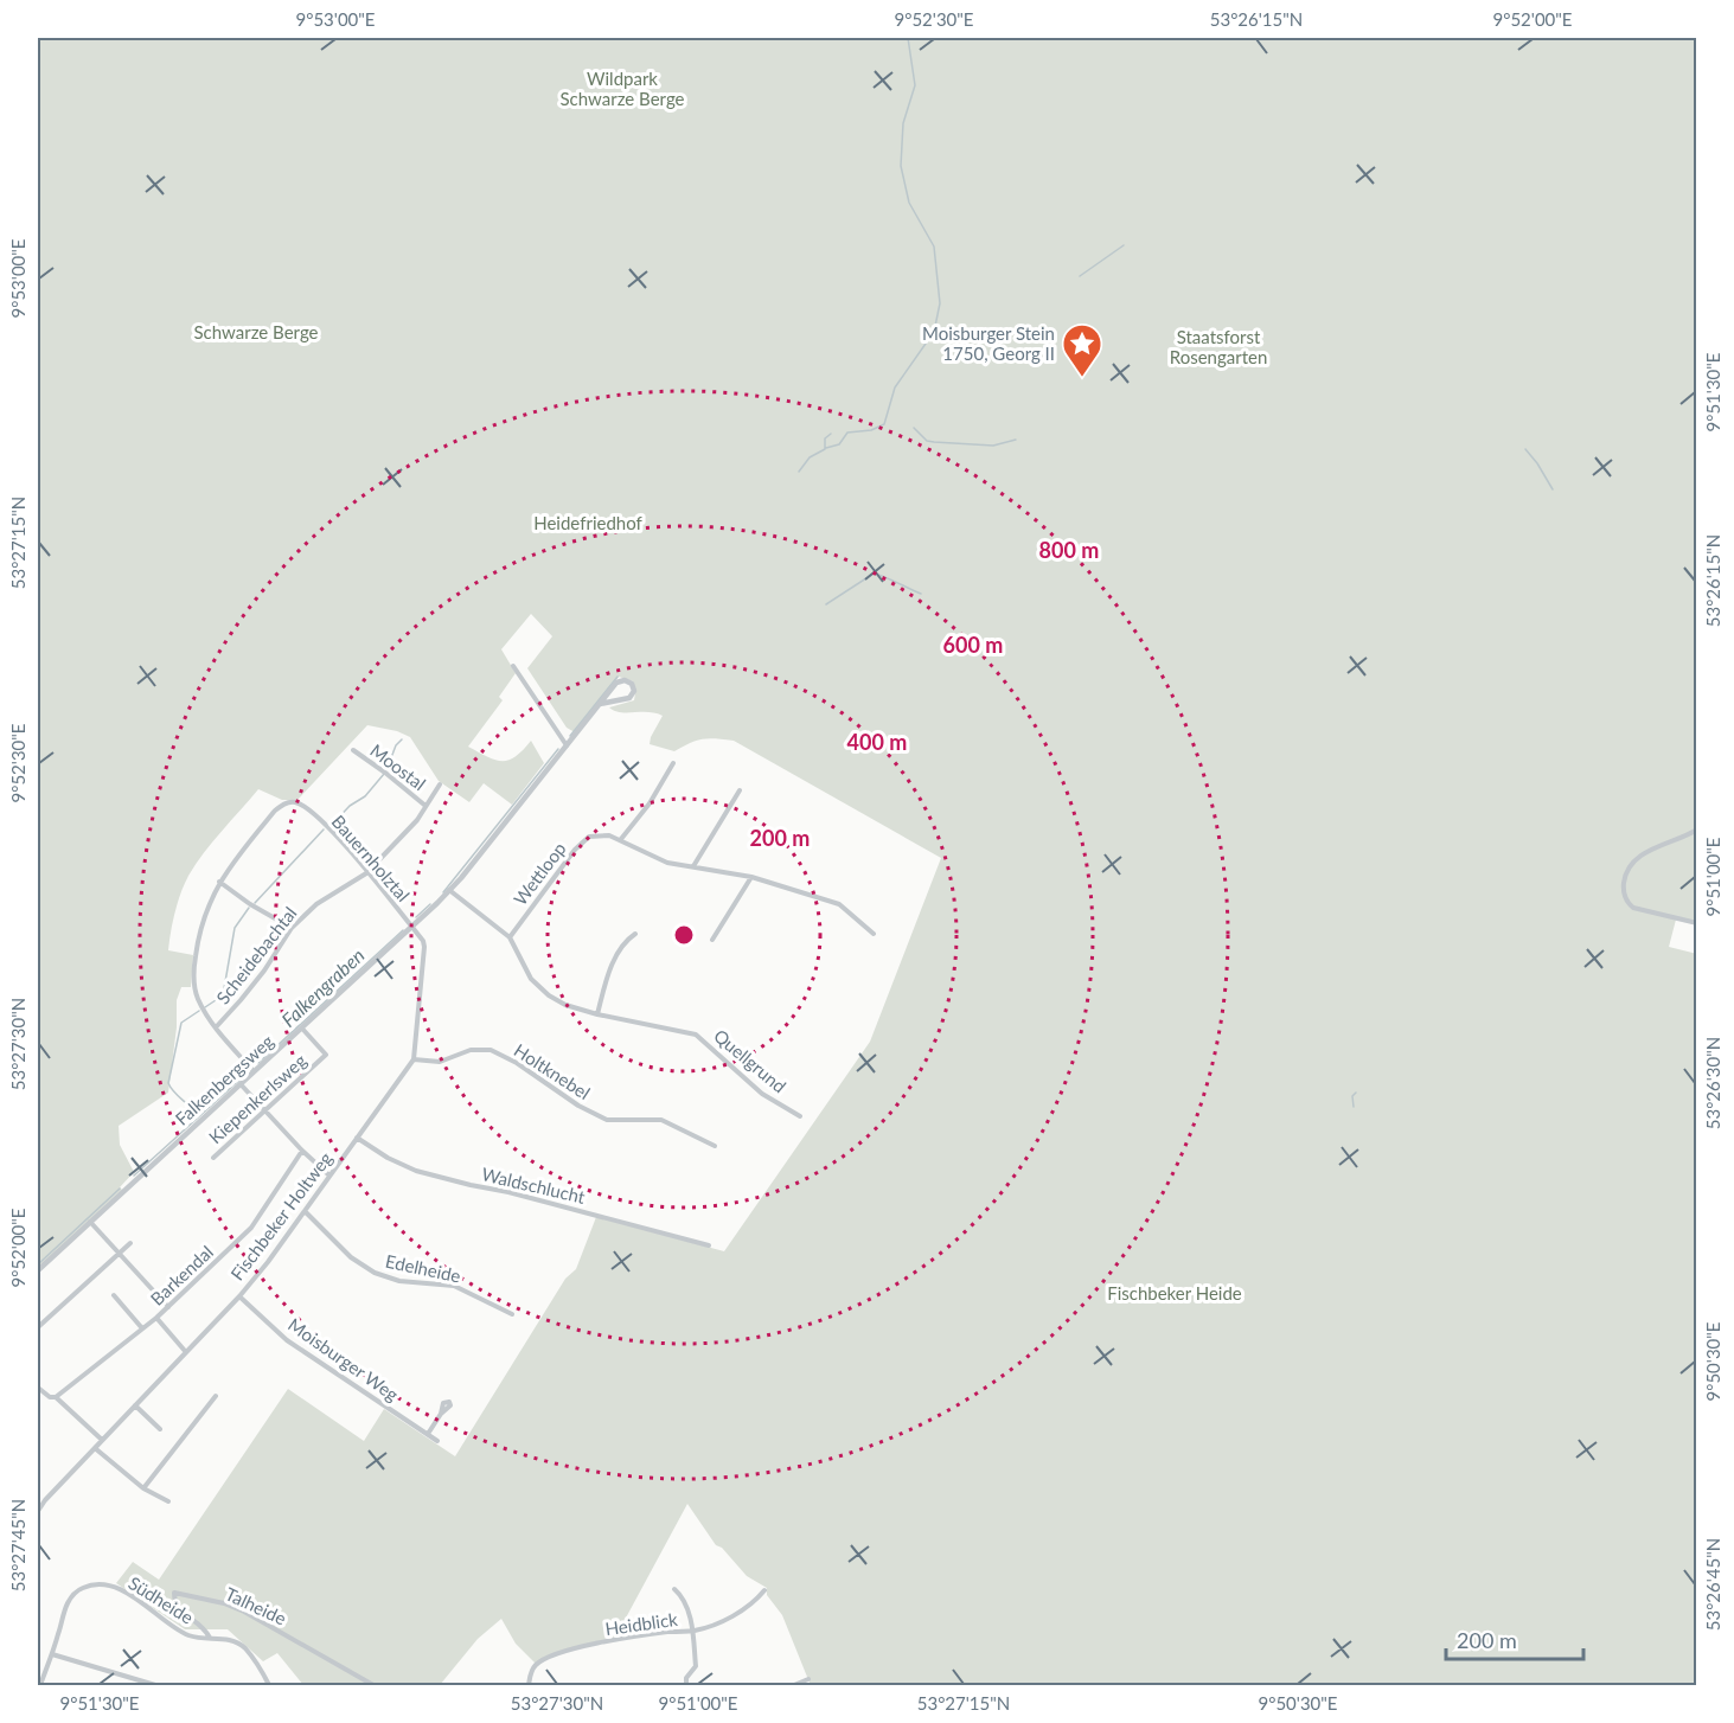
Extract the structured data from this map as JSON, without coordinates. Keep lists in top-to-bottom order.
{
  "streets": {
    "street": [
      "Moostal",
      "Bauernholztal",
      "Wettloop",
      "Scheidebachtal",
      "Quellgrund",
      "Holtknebel",
      "Falkenbergsweg",
      "Kiepenkerlsweg",
      "Waldschlucht",
      "Fischbeker Holtweg",
      "Edelheide",
      "Barkendal",
      "Moisburger Weg",
      "Südheide",
      "Talheide",
      "Heidblick"
    ]
  },
  "crossings": [
    ["Moostal", "Scheidebachtal"],
    ["Bauernholztal", "Scheidebachtal"],
    ["Bauernholztal", "Falkenbergsweg"],
    ["Wettloop", "Quellgrund"],
    ["Quellgrund", "Falkenbergsweg"],
    ["Holtknebel", "Fischbeker Holtweg"],
    ["Falkenbergsweg", "Kiepenkerlsweg"],
    ["Waldschlucht", "Fischbeker Holtweg"],
    ["Fischbeker Holtweg", "Edelheide"],
    ["Fischbeker Holtweg", "Moisburger Weg"],
    ["Südheide", "Talheide"]
  ],
  "water": ["Falkengraben"],
  "parks": [
    "Wildpark Schwarze Berge",
    "Schwarze Berge",
    "Staatsforst Rosengarten",
    "Heidefriedhof",
    "Fischbeker Heide"
  ],
  "places": {
    "place": ["Moisburger Stein 1750, Georg II"]
  },
  "scale_bar": "200 m",
  "coordinates": [
    "9°53'00\"E",
    "9°52'30\"E",
    "53°26'15\"N",
    "9°52'00\"E",
    "9°51'30\"E",
    "53°27'15\"N",
    "9°51'00\"E",
    "53°27'30\"N",
    "53°26'30\"N",
    "9°50'30\"E",
    "53°27'45\"N",
    "53°26'45\"N"
  ],
  "rings": [
    "800 m",
    "600 m",
    "400 m",
    "200 m"
  ]
}
